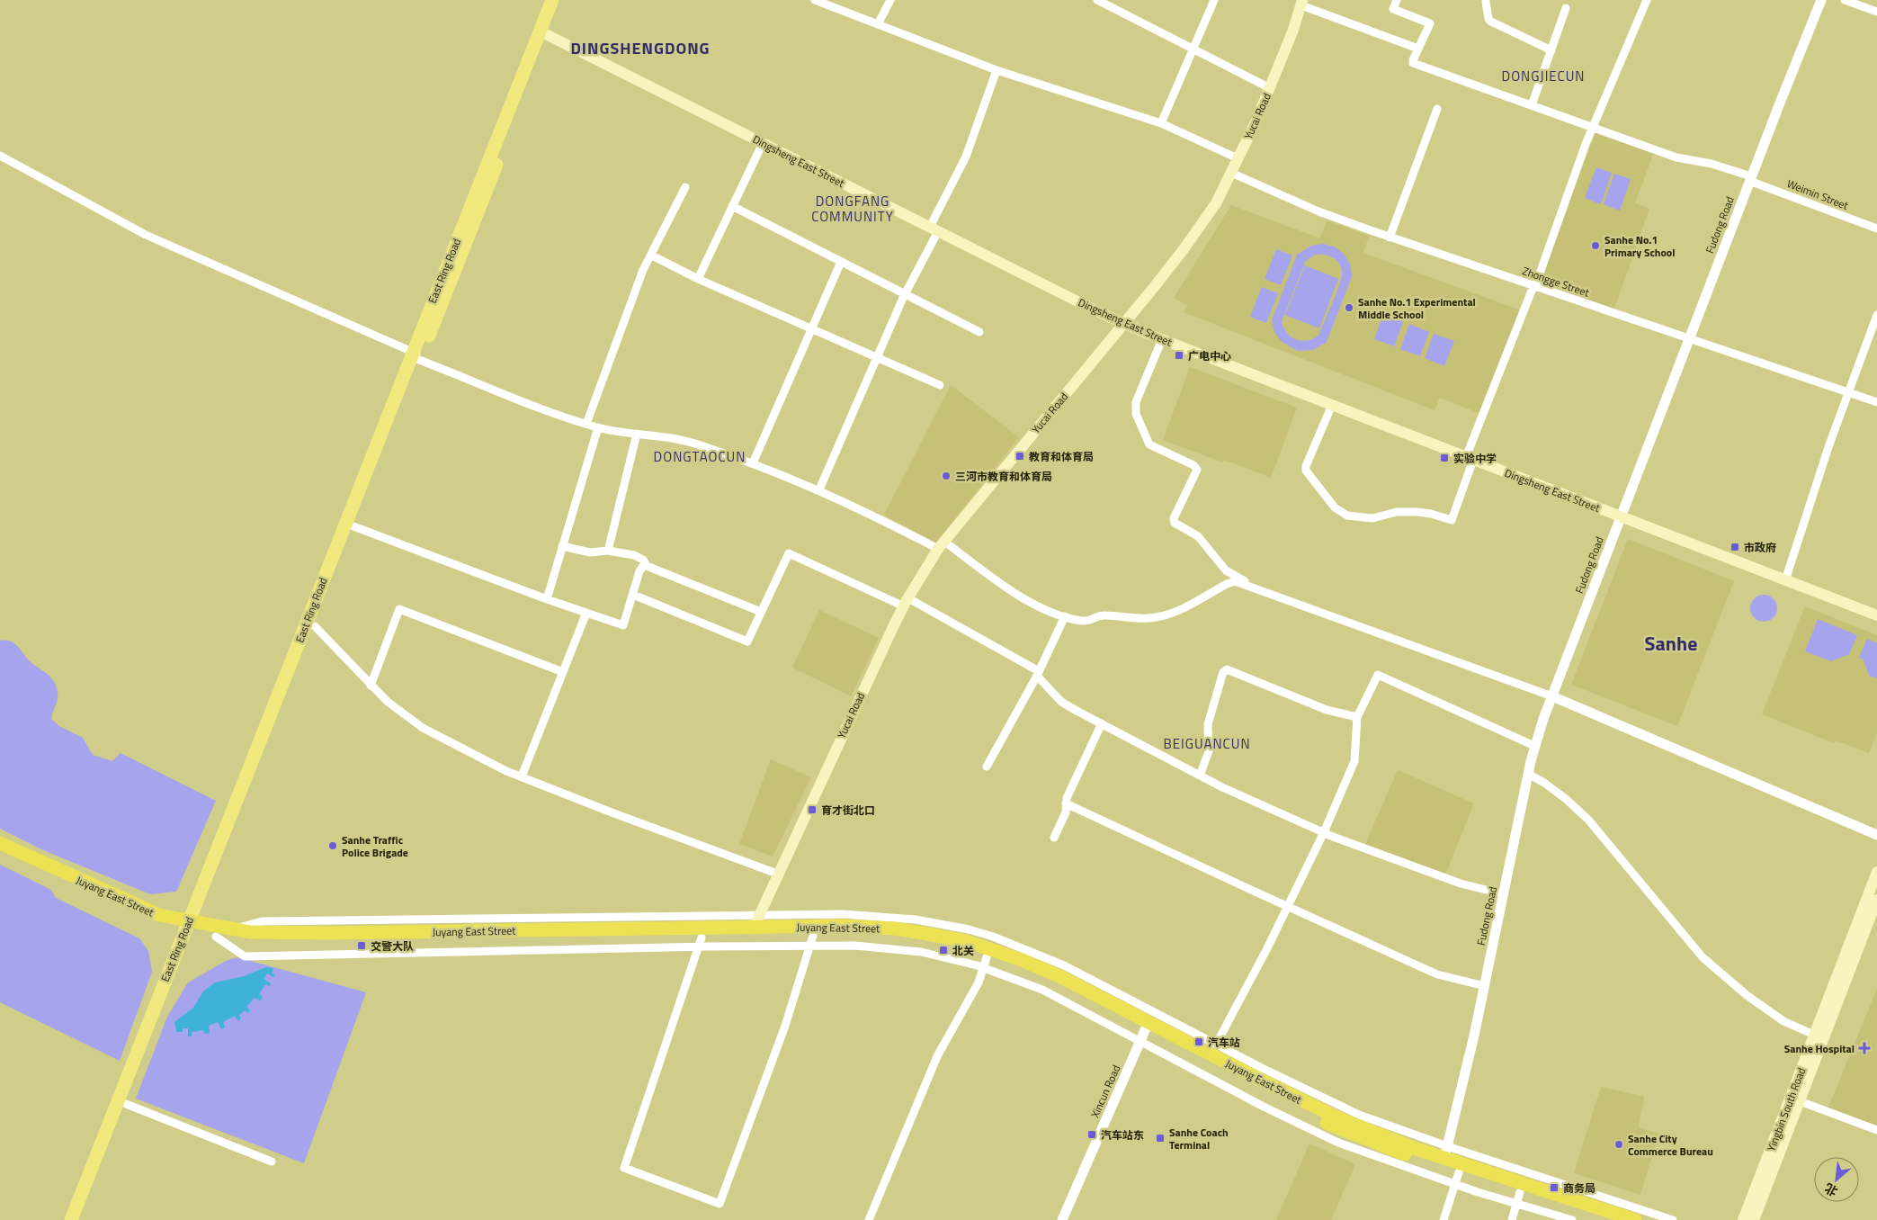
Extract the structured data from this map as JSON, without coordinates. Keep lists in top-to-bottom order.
{
  "streets": {
    "highway": ["Juyang East Street"],
    "main road": [
      "Yucai Road",
      "Dingsheng East Street",
      "East Ring Road",
      "Yingbin South Road"
    ],
    "street": [
      "Weimin Street",
      "Fudong Road",
      "Zhongge Street",
      "Xincun Road"
    ]
  },
  "crossings": [
    ["Yucai Road", "Dingsheng East Street"],
    ["Yucai Road", "Zhongge Street"],
    ["Yucai Road", "Juyang East Street"],
    ["Dingsheng East Street", "Fudong Road"],
    ["Dingsheng East Street", "East Ring Road"],
    ["Weimin Street", "Fudong Road"],
    ["Fudong Road", "Zhongge Street"],
    ["Fudong Road", "Juyang East Street"],
    ["East Ring Road", "Juyang East Street"],
    ["Juyang East Street", "Xincun Road"]
  ],
  "districts": [
    "DINGSHENGDONG",
    "DONGJIECUN",
    "DONGFANG COMMUNITY",
    "DONGTAOCUN",
    "Sanhe",
    "BEIGUANCUN"
  ],
  "places": {
    "other": [
      "Sanhe No.1 Primary School",
      "Sanhe No.1 Experimental Middle School",
      "三河市教育和体育局",
      "Sanhe Traffic Police Brigade",
      "Sanhe City Commerce Bureau"
    ],
    "transit": [
      "广电中心",
      "教育和体育局",
      "实验中学",
      "市政府",
      "育才街北口",
      "交警大队",
      "北关",
      "汽车站",
      "汽车站东",
      "Sanhe Coach Terminal",
      "商务局"
    ],
    "health": ["Sanhe Hospital"]
  },
  "north": "bottom left"
}
